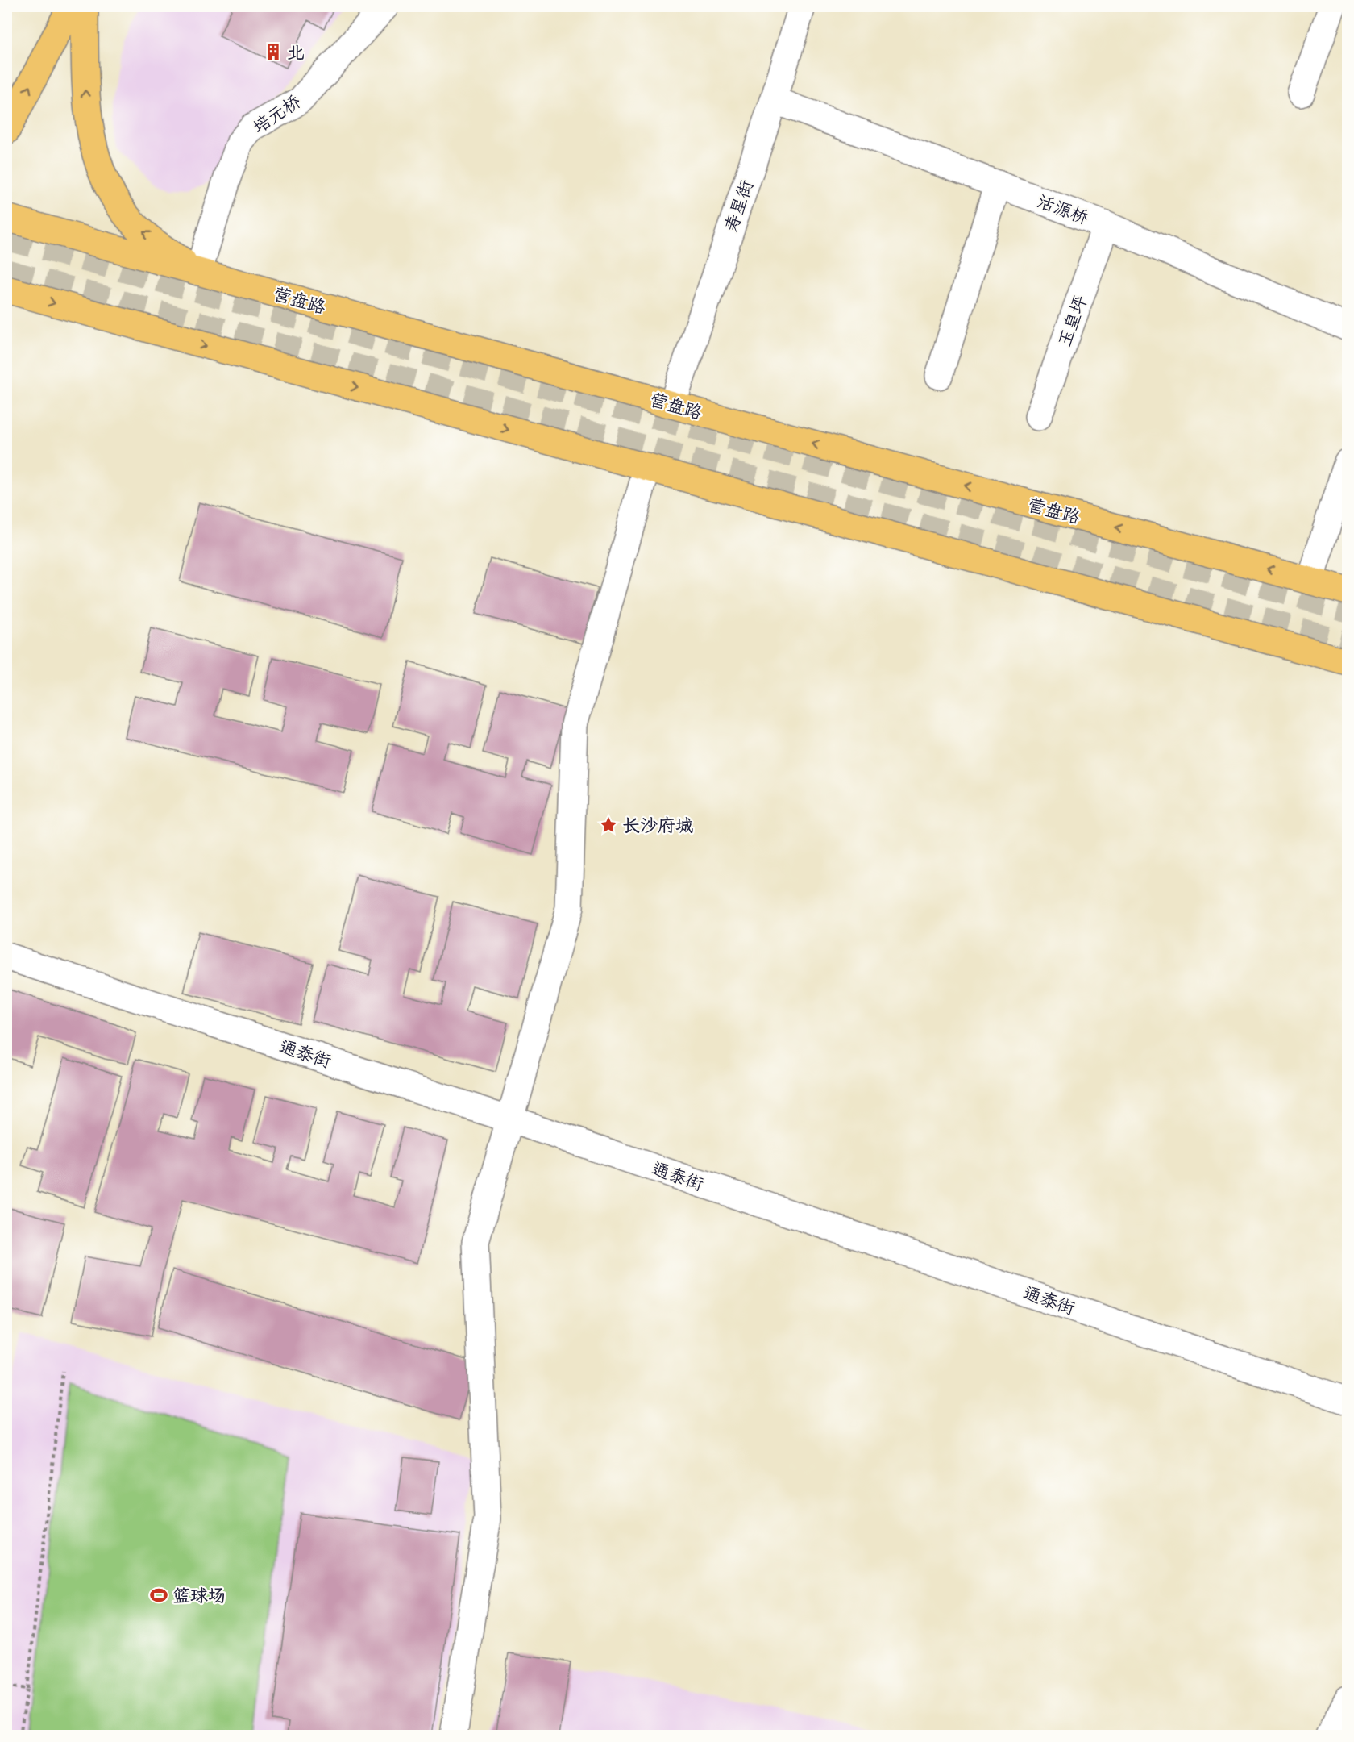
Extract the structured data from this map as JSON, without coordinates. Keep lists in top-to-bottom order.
{
  "streets": {
    "main road": ["营盘路"],
    "street": [
      "培元桥",
      "寿星街",
      "活源桥",
      "玉皇坪",
      "通泰街"
    ]
  },
  "crossings": [
    ["培元桥", "营盘路"],
    ["寿星街", "活源桥"],
    ["寿星街", "营盘路"],
    ["活源桥", "玉皇坪"]
  ],
  "places": {
    "building": ["北"],
    "place": ["长沙府城"],
    "sports": ["篮球场"]
  }
}
